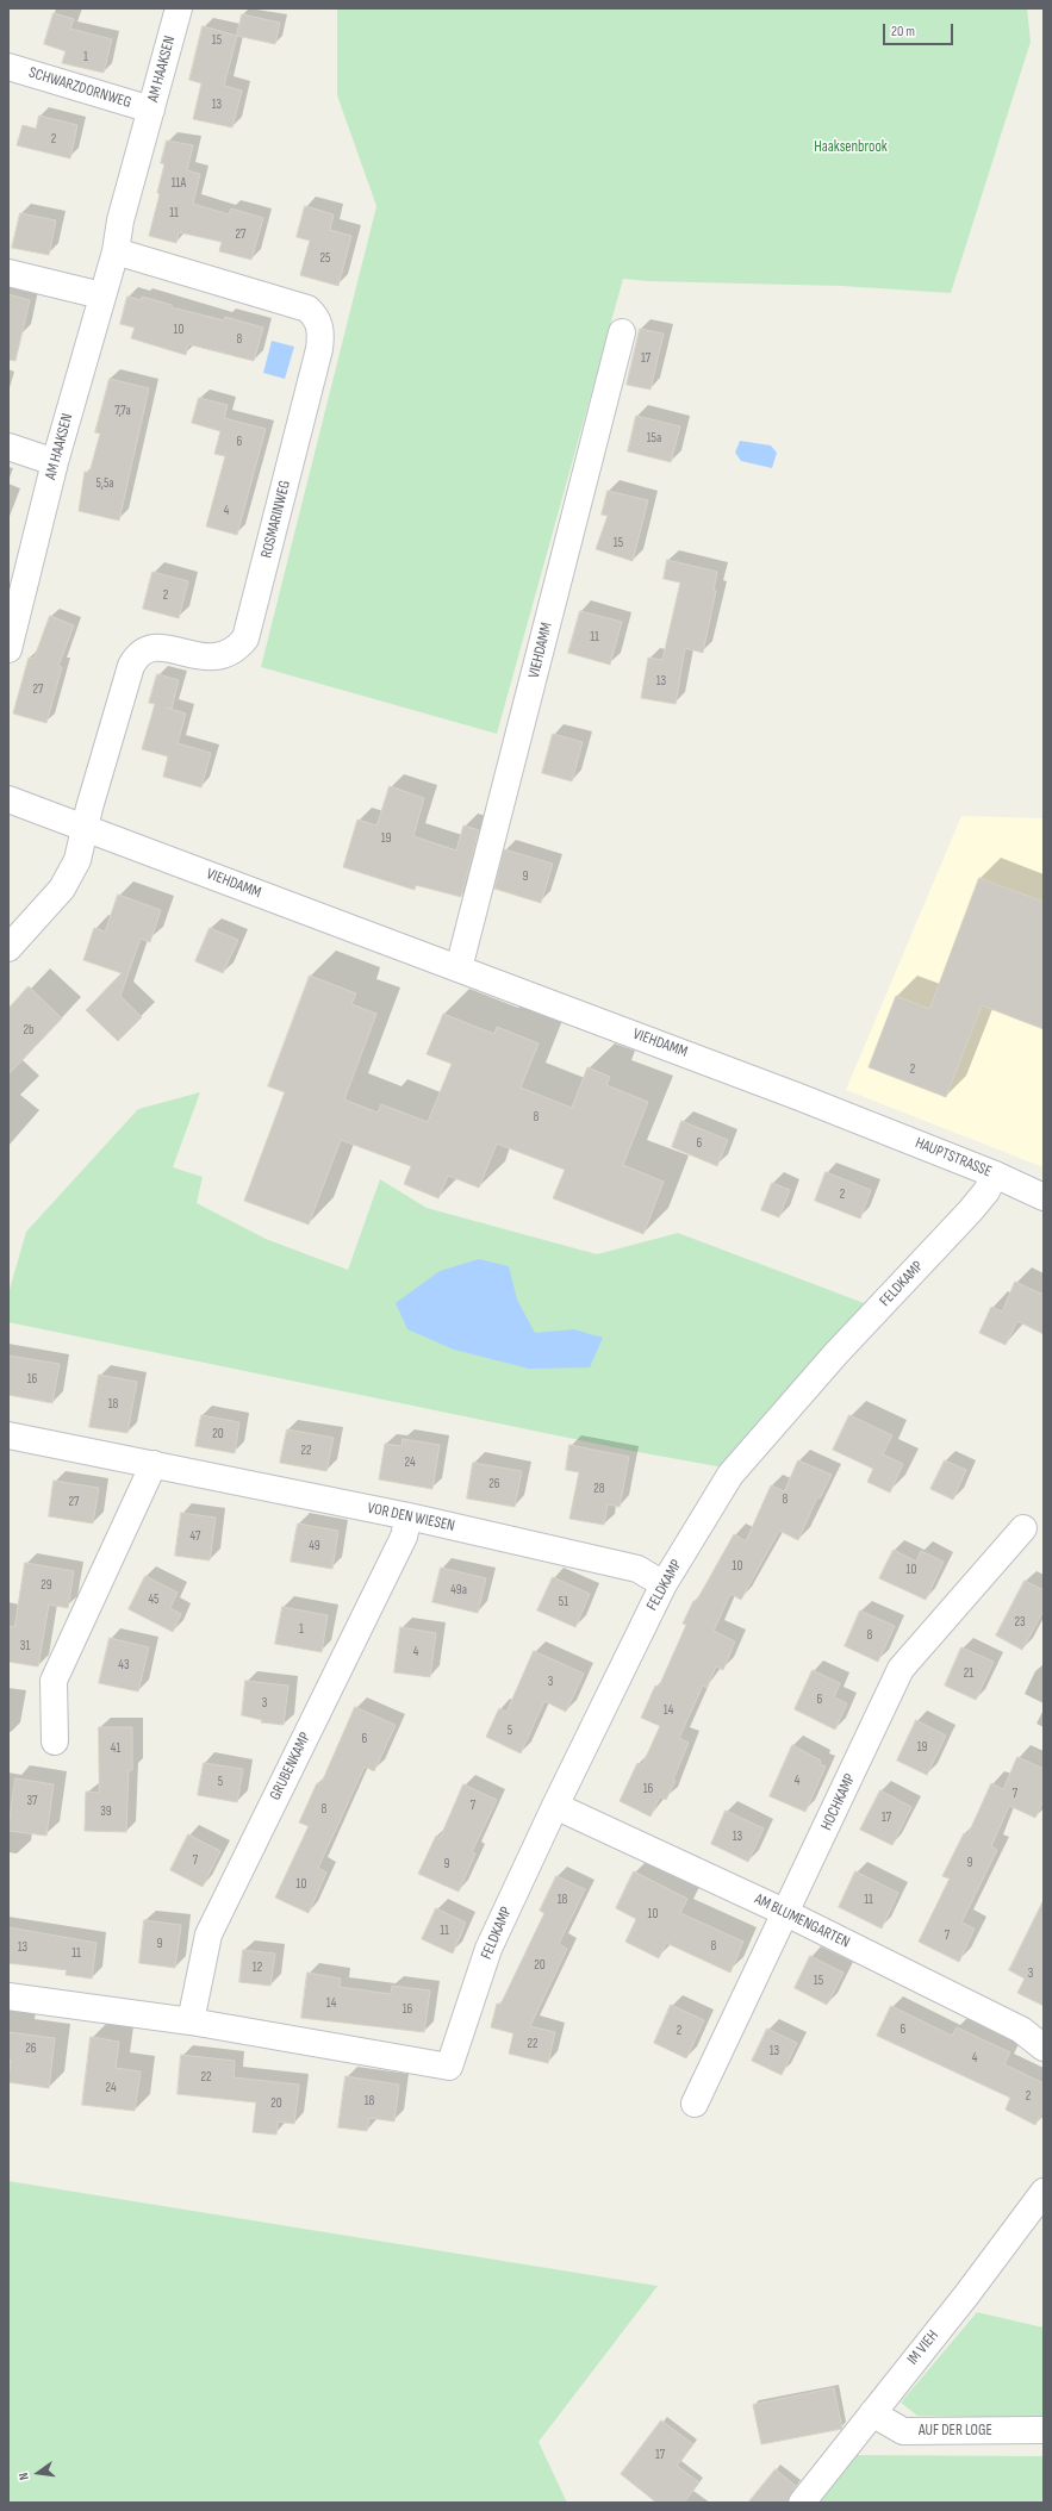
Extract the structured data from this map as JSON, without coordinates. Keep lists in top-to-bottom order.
{
  "streets": {
    "street": [
      "AM HAAKSEN",
      "SCHWARZDORNWEG",
      "ROSMARINWEG",
      "VIEHDAMM",
      "HAUPTSTRASSE",
      "FELDKAMP",
      "VOR DEN WIESEN",
      "GRUBENKAMP",
      "HOCHKAMP",
      "AM BLUMENGARTEN",
      "IM VIEH",
      "AUF DER LOGE"
    ]
  },
  "crossings": [
    ["AM HAAKSEN", "SCHWARZDORNWEG"],
    ["AM HAAKSEN", "ROSMARINWEG"],
    ["ROSMARINWEG", "VIEHDAMM"],
    ["VIEHDAMM", "HAUPTSTRASSE"],
    ["HAUPTSTRASSE", "FELDKAMP"],
    ["FELDKAMP", "VOR DEN WIESEN"],
    ["FELDKAMP", "GRUBENKAMP"],
    ["FELDKAMP", "AM BLUMENGARTEN"],
    ["VOR DEN WIESEN", "GRUBENKAMP"],
    ["HOCHKAMP", "AM BLUMENGARTEN"],
    ["IM VIEH", "AUF DER LOGE"]
  ],
  "parks": ["Haaksenbrook"],
  "house_numbers": [
    "15",
    "1",
    "13",
    "2",
    "11A",
    "11",
    "27",
    "25",
    "10",
    "8",
    "17",
    "7,7a",
    "15a",
    "6",
    "5,5a",
    "4",
    "15",
    "2",
    "11",
    "13",
    "27",
    "19",
    "9",
    "2b",
    "2",
    "8",
    "6",
    "2",
    "16",
    "18",
    "20",
    "22",
    "24",
    "26",
    "28",
    "8",
    "27",
    "47",
    "49",
    "10",
    "10",
    "29",
    "49a",
    "45",
    "51",
    "23",
    "1",
    "8",
    "31",
    "4",
    "43",
    "21",
    "3",
    "6",
    "3",
    "14",
    "5",
    "6",
    "19",
    "41",
    "4",
    "5",
    "16",
    "7",
    "37",
    "7",
    "8",
    "39",
    "17",
    "13",
    "7",
    "9",
    "9",
    "10",
    "18",
    "11",
    "10",
    "11",
    "7",
    "9",
    "8",
    "13",
    "11",
    "20",
    "12",
    "3",
    "15",
    "14",
    "16",
    "6",
    "2",
    "22",
    "26",
    "13",
    "4",
    "22",
    "24",
    "2",
    "18",
    "20",
    "17"
  ],
  "scale_bar": "20 m",
  "north": "left"
}
